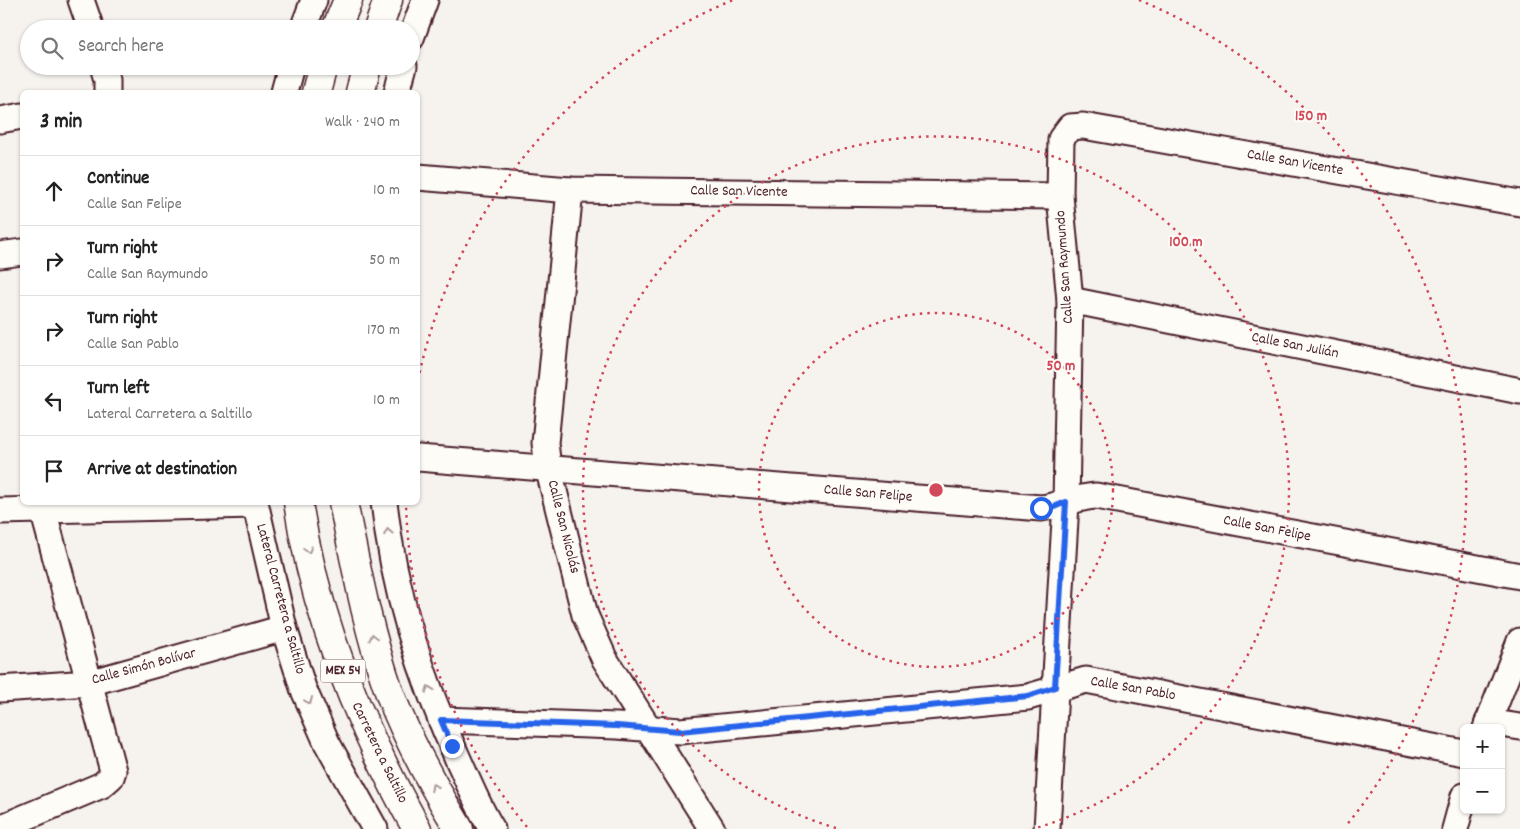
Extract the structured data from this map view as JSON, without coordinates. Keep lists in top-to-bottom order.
{
  "streets": {
    "main road": ["MEX 54", "Carretera a Saltillo"],
    "street": [
      "Calle San Vicente",
      "Calle San Raymundo",
      "Calle San Julián",
      "Calle San Felipe",
      "Calle San Nicolás",
      "Lateral Carretera a Saltillo",
      "Calle Simón Bolívar",
      "Calle San Pablo"
    ]
  },
  "crossings": [
    ["Calle San Vicente", "Calle San Raymundo"],
    ["Calle San Vicente", "Calle San Nicolás"],
    ["Calle San Raymundo", "Calle San Julián"],
    ["Calle San Raymundo", "Calle San Felipe"],
    ["Calle San Raymundo", "Calle San Pablo"],
    ["Calle San Felipe", "Calle San Nicolás"],
    ["Calle San Nicolás", "Calle San Pablo"],
    ["Lateral Carretera a Saltillo", "Calle Simón Bolívar"]
  ],
  "page": {
    "search": "Search here",
    "heading": ["3 min", "Walk · 240 m"],
    "list": [
      ["Continue", "Calle San Felipe", "10 m"],
      ["Turn right", "Calle San Raymundo", "50 m"],
      ["Turn right", "Calle San Pablo", "170 m"],
      ["Turn left", "Lateral Carretera a Saltillo", "10 m"],
      "Arrive at destination"
    ],
    "map_buttons": ["+", "−"]
  },
  "rings": ["150 m", "100 m", "50 m"]
}
